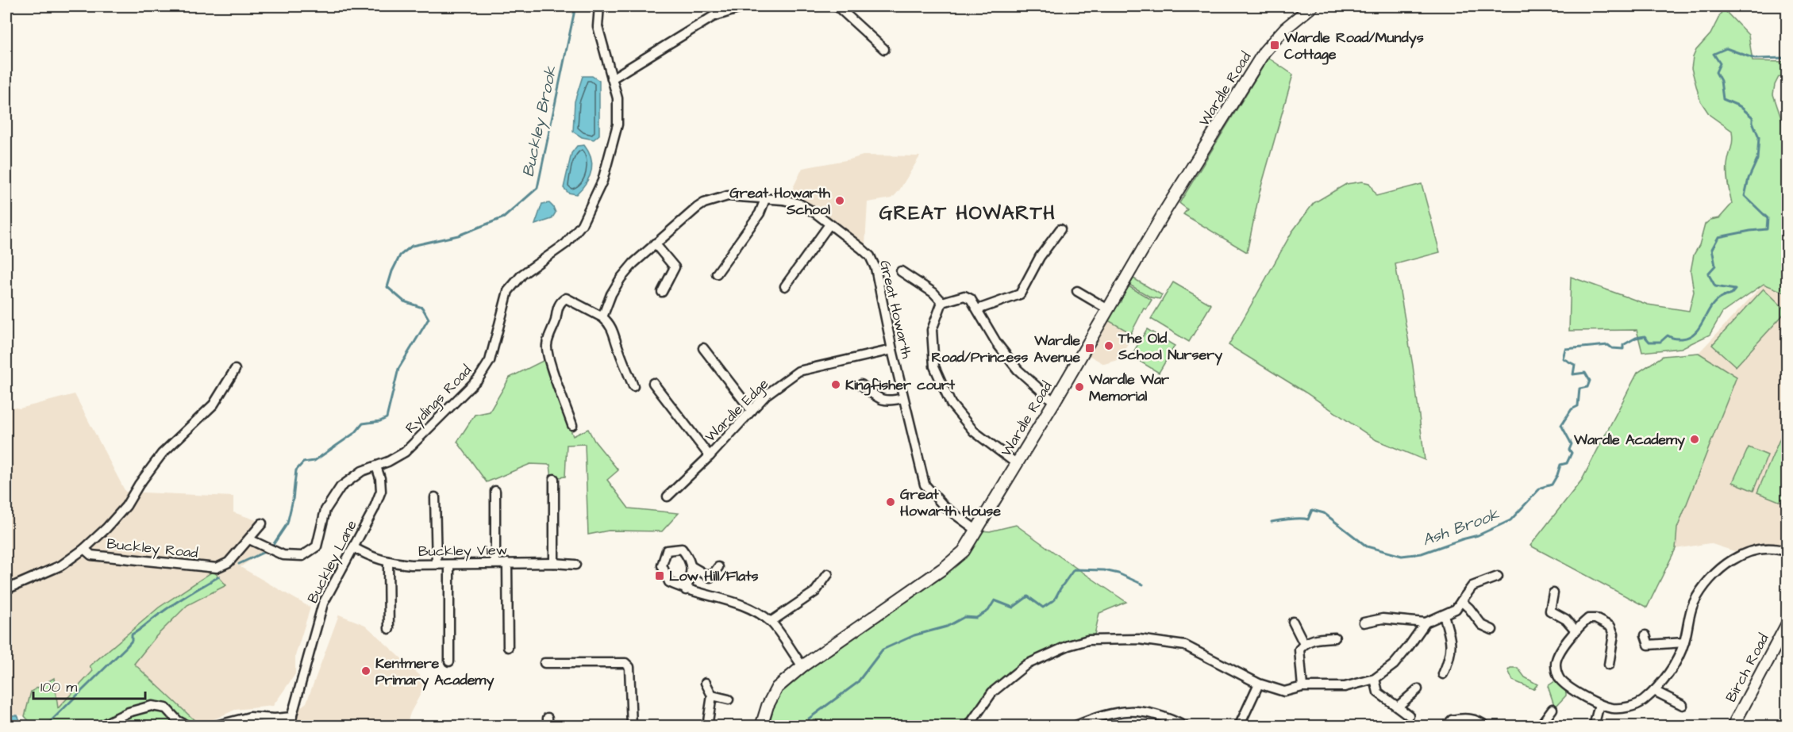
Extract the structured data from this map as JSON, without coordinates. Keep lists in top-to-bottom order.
{
  "streets": {
    "street": [
      "Wardle Road",
      "Great Howarth",
      "Rydings Road",
      "Wardle Edge",
      "Buckley Road",
      "Buckley View",
      "Buckley Lane",
      "Birch Road"
    ]
  },
  "crossings": [
    ["Wardle Road", "Great Howarth"],
    ["Great Howarth", "Wardle Edge"],
    ["Rydings Road", "Buckley Road"],
    ["Rydings Road", "Buckley Lane"],
    ["Buckley View", "Buckley Lane"]
  ],
  "districts": ["GREAT HOWARTH"],
  "water": ["Buckley Brook", "Ash Brook"],
  "places": {
    "transit": ["Wardle Road/Mundys Cottage", "Wardle Road/Princess Avenue", "Low Hill/Flats"],
    "other": [
      "Great Howarth School",
      "The Old School Nursery",
      "Kingfisher court",
      "Wardle War Memorial",
      "Wardle Academy",
      "Great Howarth House",
      "Kentmere Primary Academy"
    ]
  },
  "scale_bar": "100 m"
}
